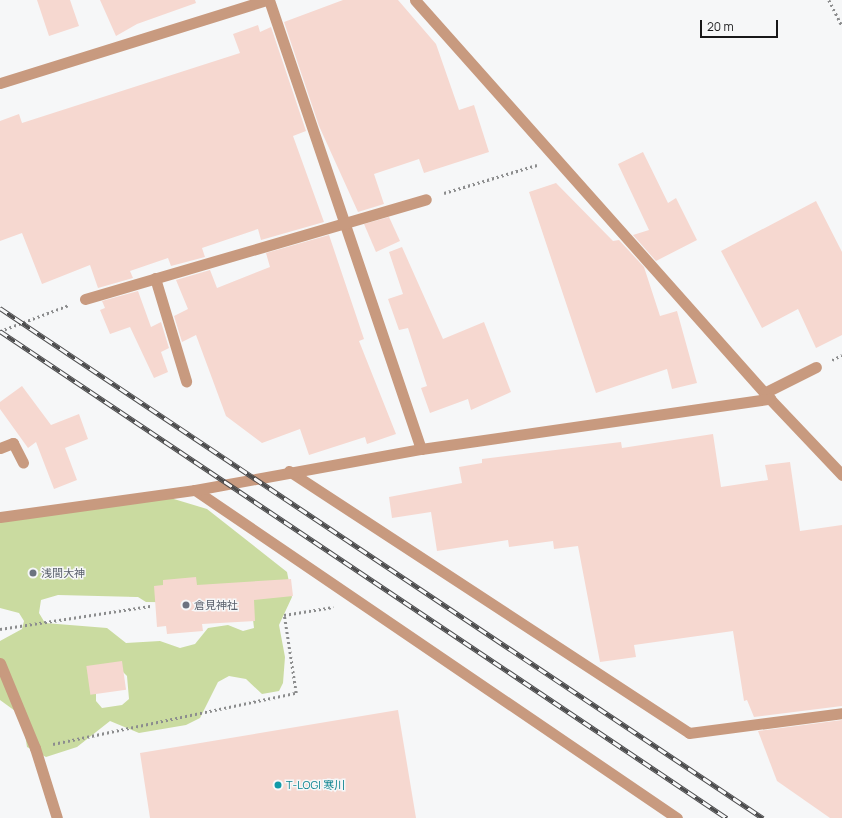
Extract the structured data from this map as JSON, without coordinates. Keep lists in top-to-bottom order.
{
  "places": ["浅間大神", "倉見神社", "T-LOGI 寒川"],
  "scale_bar": "20 m"
}
